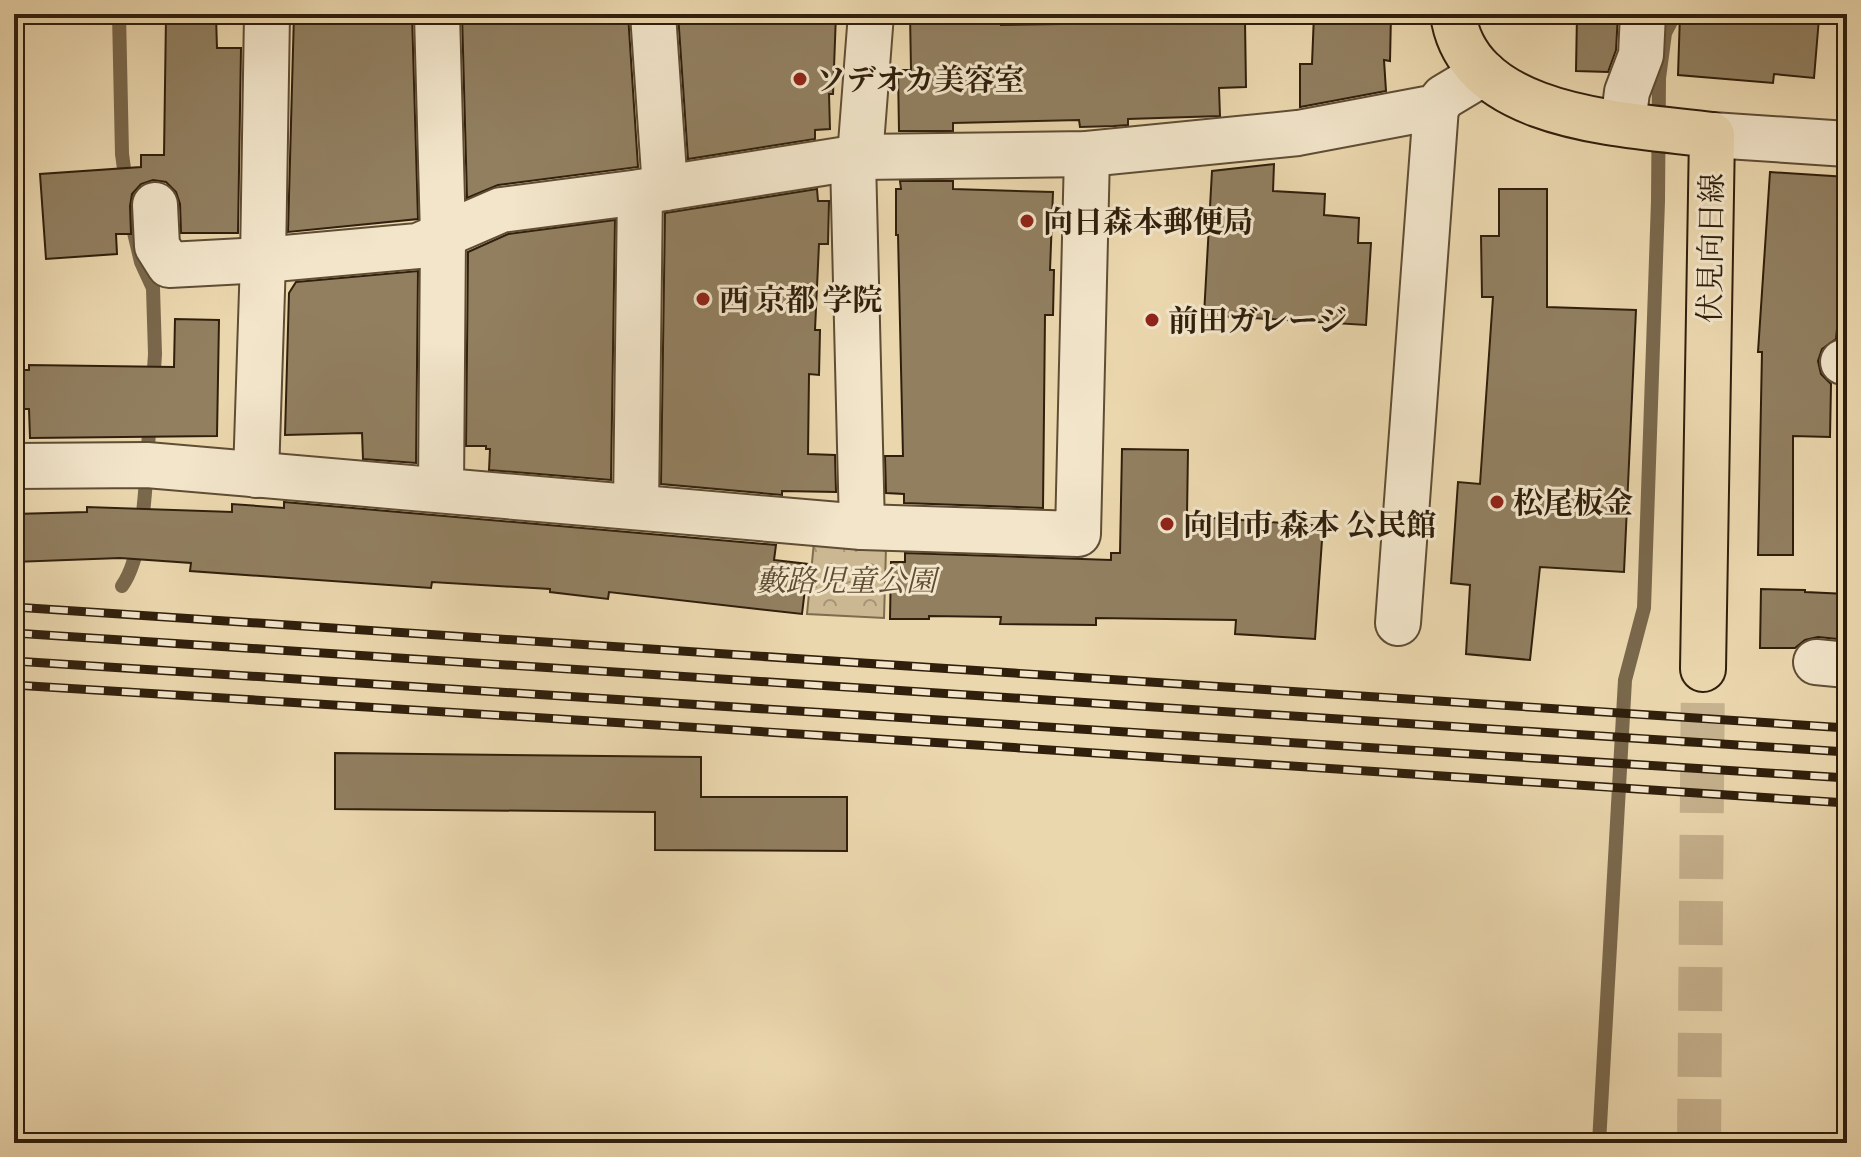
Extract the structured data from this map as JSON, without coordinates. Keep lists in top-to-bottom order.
{
  "streets": {
    "main road": ["伏見向日線"]
  },
  "parks": ["藪路児童公園"],
  "places": [
    "ソデオカ美容室",
    "向日森本郵便局",
    "西 京都 学院",
    "前田ガレージ",
    "松尾板金",
    "向日市 森本 公民館"
  ]
}
